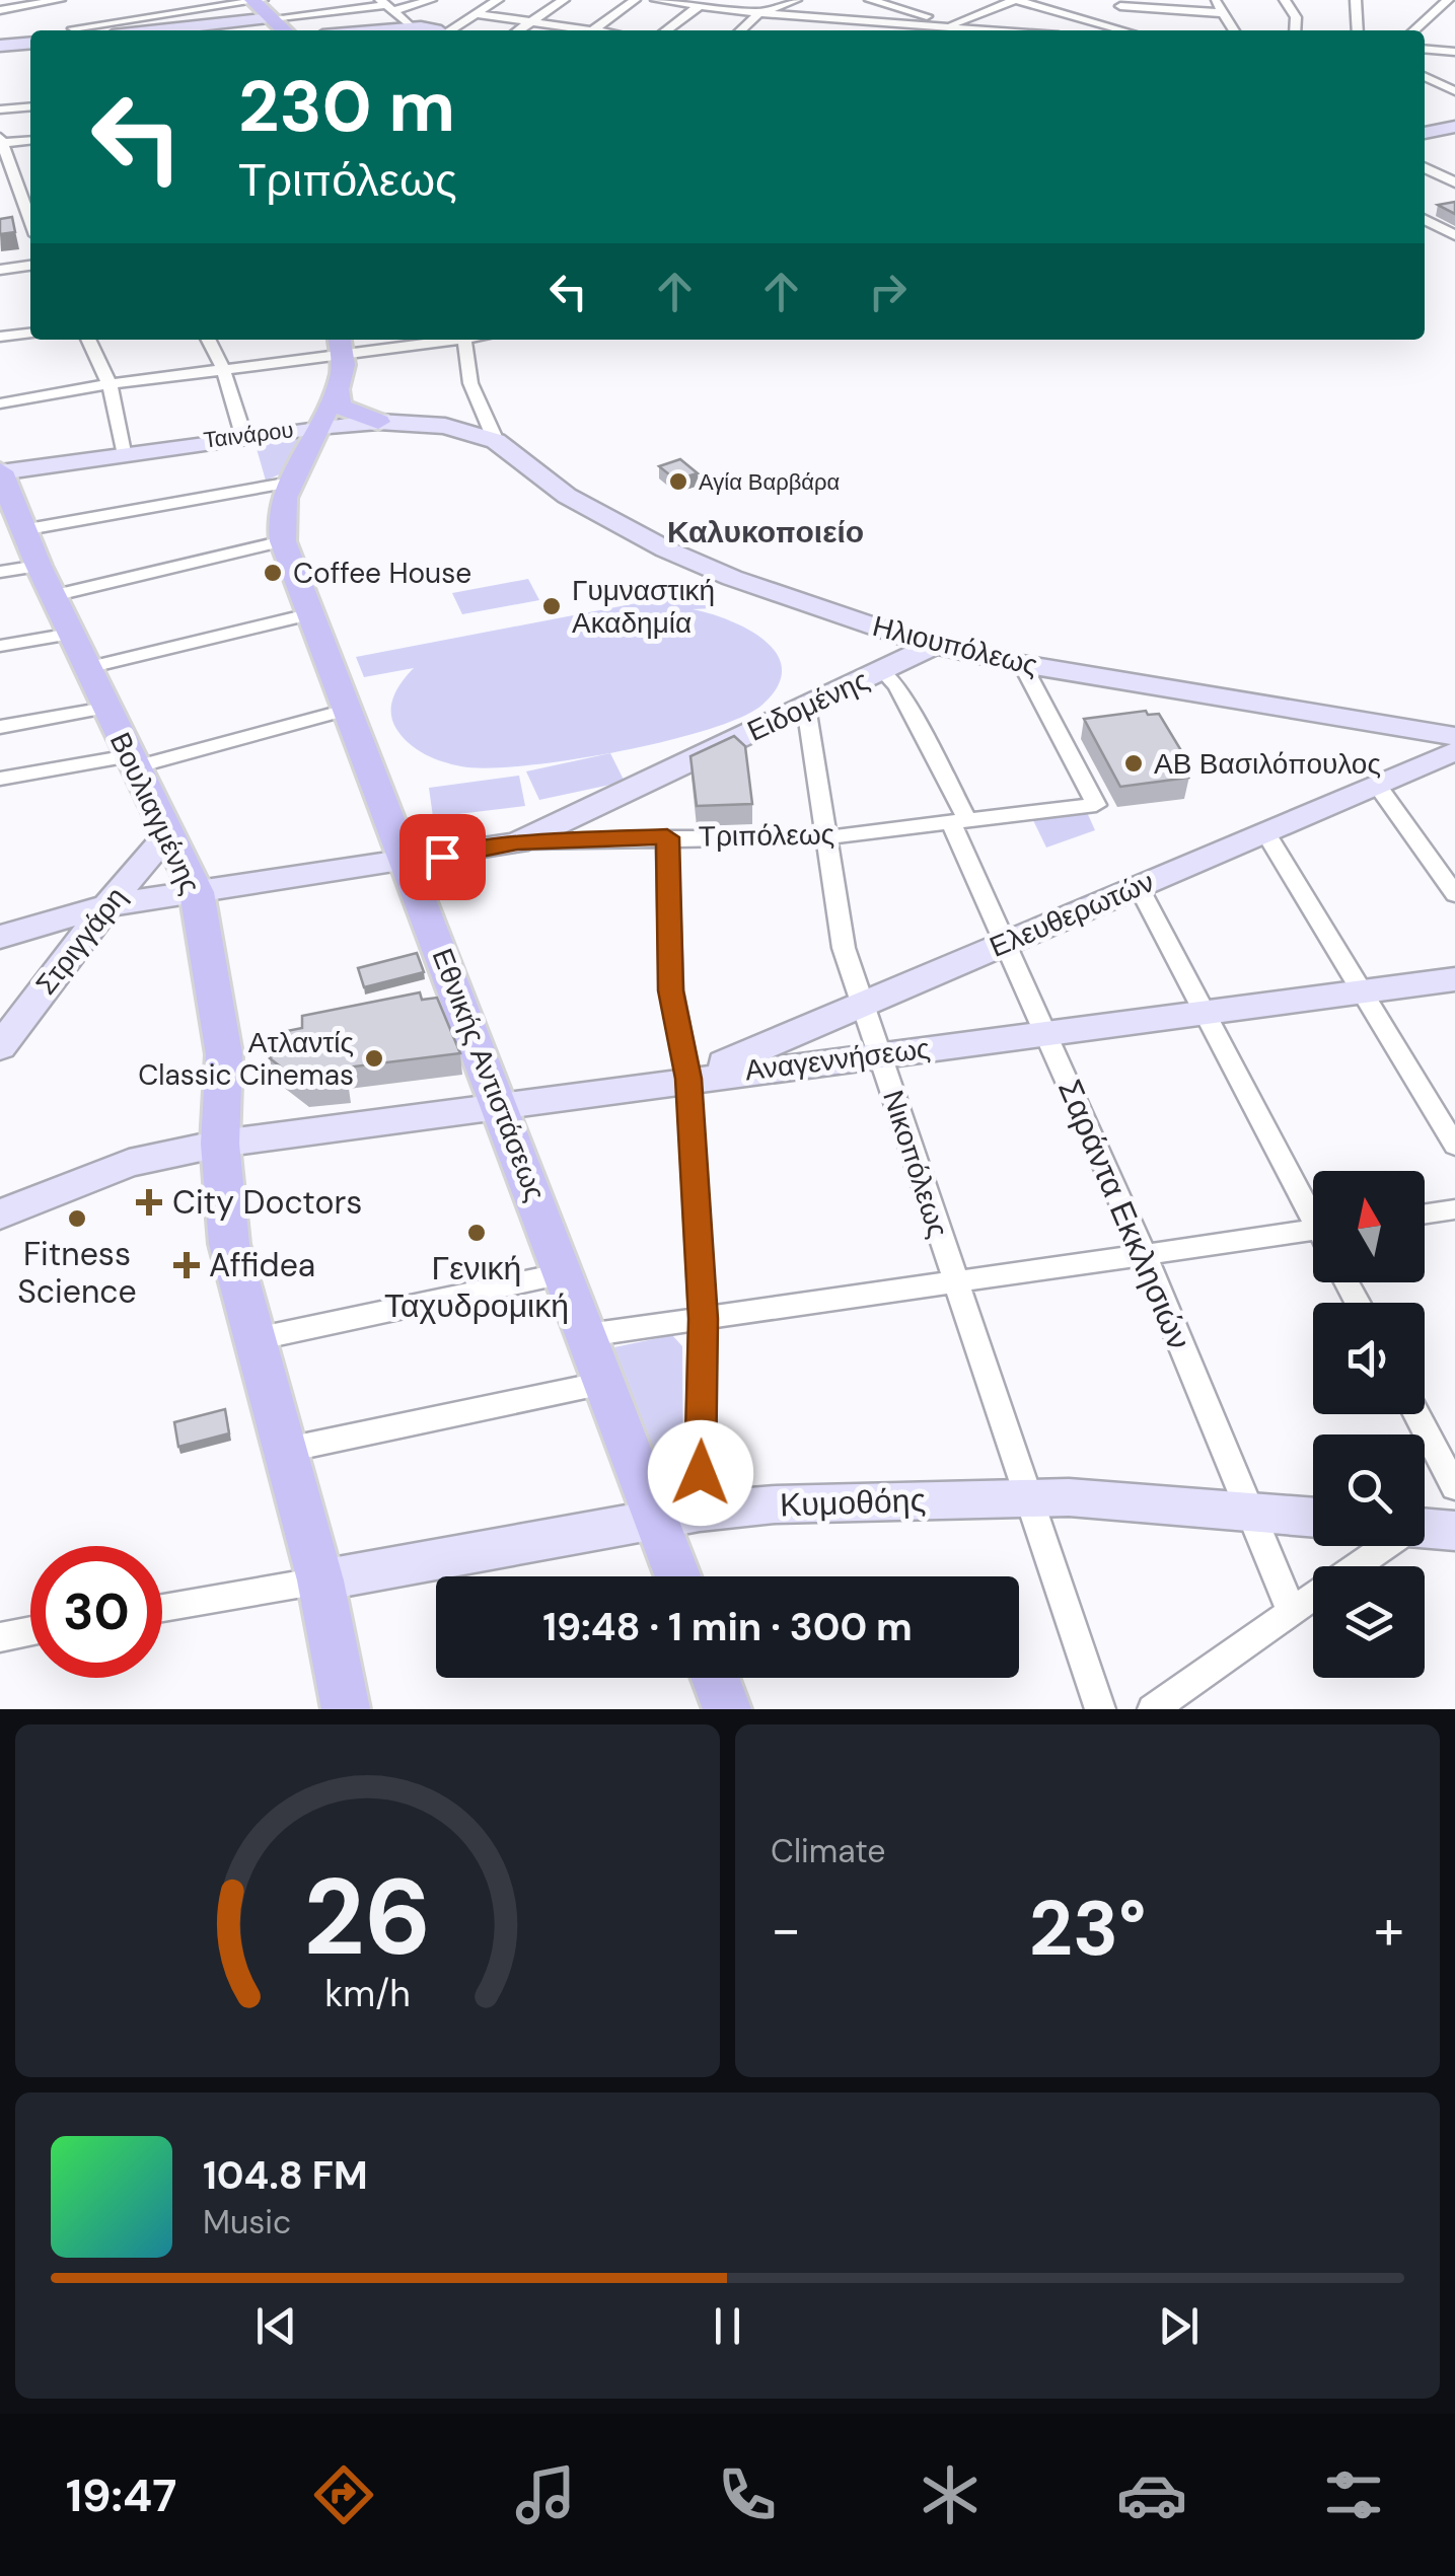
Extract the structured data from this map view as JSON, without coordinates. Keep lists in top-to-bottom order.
{
  "streets": {
    "main road": [
      "Ταινάρου",
      "Ηλιουπόλεως",
      "Ειδομένης",
      "Βουλιαγμένης",
      "Τριπόλεως",
      "Ελευθερωτών",
      "Στριγγάρη",
      "Αναγεννήσεως",
      "Εθνικής Αντιστάσεως",
      "Κυμοθόης"
    ],
    "street": ["Νικοπόλεως", "Σαράντα Εκκλησιών"]
  },
  "crossings": [
    ["Ταινάρου", "Ηλιουπόλεως"],
    ["Ταινάρου", "Βουλιαγμένης"],
    ["Ταινάρου", "Εθνικής Αντιστάσεως"],
    ["Ηλιουπόλεως", "Ειδομένης"],
    ["Ηλιουπόλεως", "Τριπόλεως"],
    ["Ειδομένης", "Τριπόλεως"],
    ["Ειδομένης", "Νικοπόλεως"],
    ["Ειδομένης", "Σαράντα Εκκλησιών"],
    ["Βουλιαγμένης", "Τριπόλεως"],
    ["Βουλιαγμένης", "Στριγγάρη"],
    ["Βουλιαγμένης", "Αναγεννήσεως"],
    ["Βουλιαγμένης", "Κυμοθόης"],
    ["Τριπόλεως", "Στριγγάρη"],
    ["Τριπόλεως", "Εθνικής Αντιστάσεως"],
    ["Τριπόλεως", "Νικοπόλεως"],
    ["Τριπόλεως", "Σαράντα Εκκλησιών"],
    ["Ελευθερωτών", "Αναγεννήσεως"],
    ["Ελευθερωτών", "Νικοπόλεως"],
    ["Ελευθερωτών", "Σαράντα Εκκλησιών"],
    ["Αναγεννήσεως", "Εθνικής Αντιστάσεως"],
    ["Αναγεννήσεως", "Νικοπόλεως"],
    ["Αναγεννήσεως", "Σαράντα Εκκλησιών"],
    ["Εθνικής Αντιστάσεως", "Κυμοθόης"],
    ["Νικοπόλεως", "Κυμοθόης"],
    ["Σαράντα Εκκλησιών", "Κυμοθόης"]
  ],
  "districts": ["Καλυκοποιείο"],
  "places": {
    "other": [
      "Αγία Βαρβάρα",
      "Coffee House",
      "Γυμναστική Ακαδημία",
      "ΑΒ Βασιλόπουλος",
      "Ατλαντίς Classic Cinemas",
      "Fitness Science",
      "Γενική Ταχυδρομική"
    ],
    "health": ["City Doctors", "Affidea"]
  },
  "north": "top",
  "page": {
    "turn": ["230 m", "Τριπόλεως"],
    "limit": "30",
    "trip": "19:48 · 1 min · 300 m",
    "tile": "Climate",
    "heat": ["−", "23°", "+"],
    "song": ["104.8 FM", "Music"],
    "tabs": "19:47",
    "gauge": ["26", "km/h"]
  }
}
